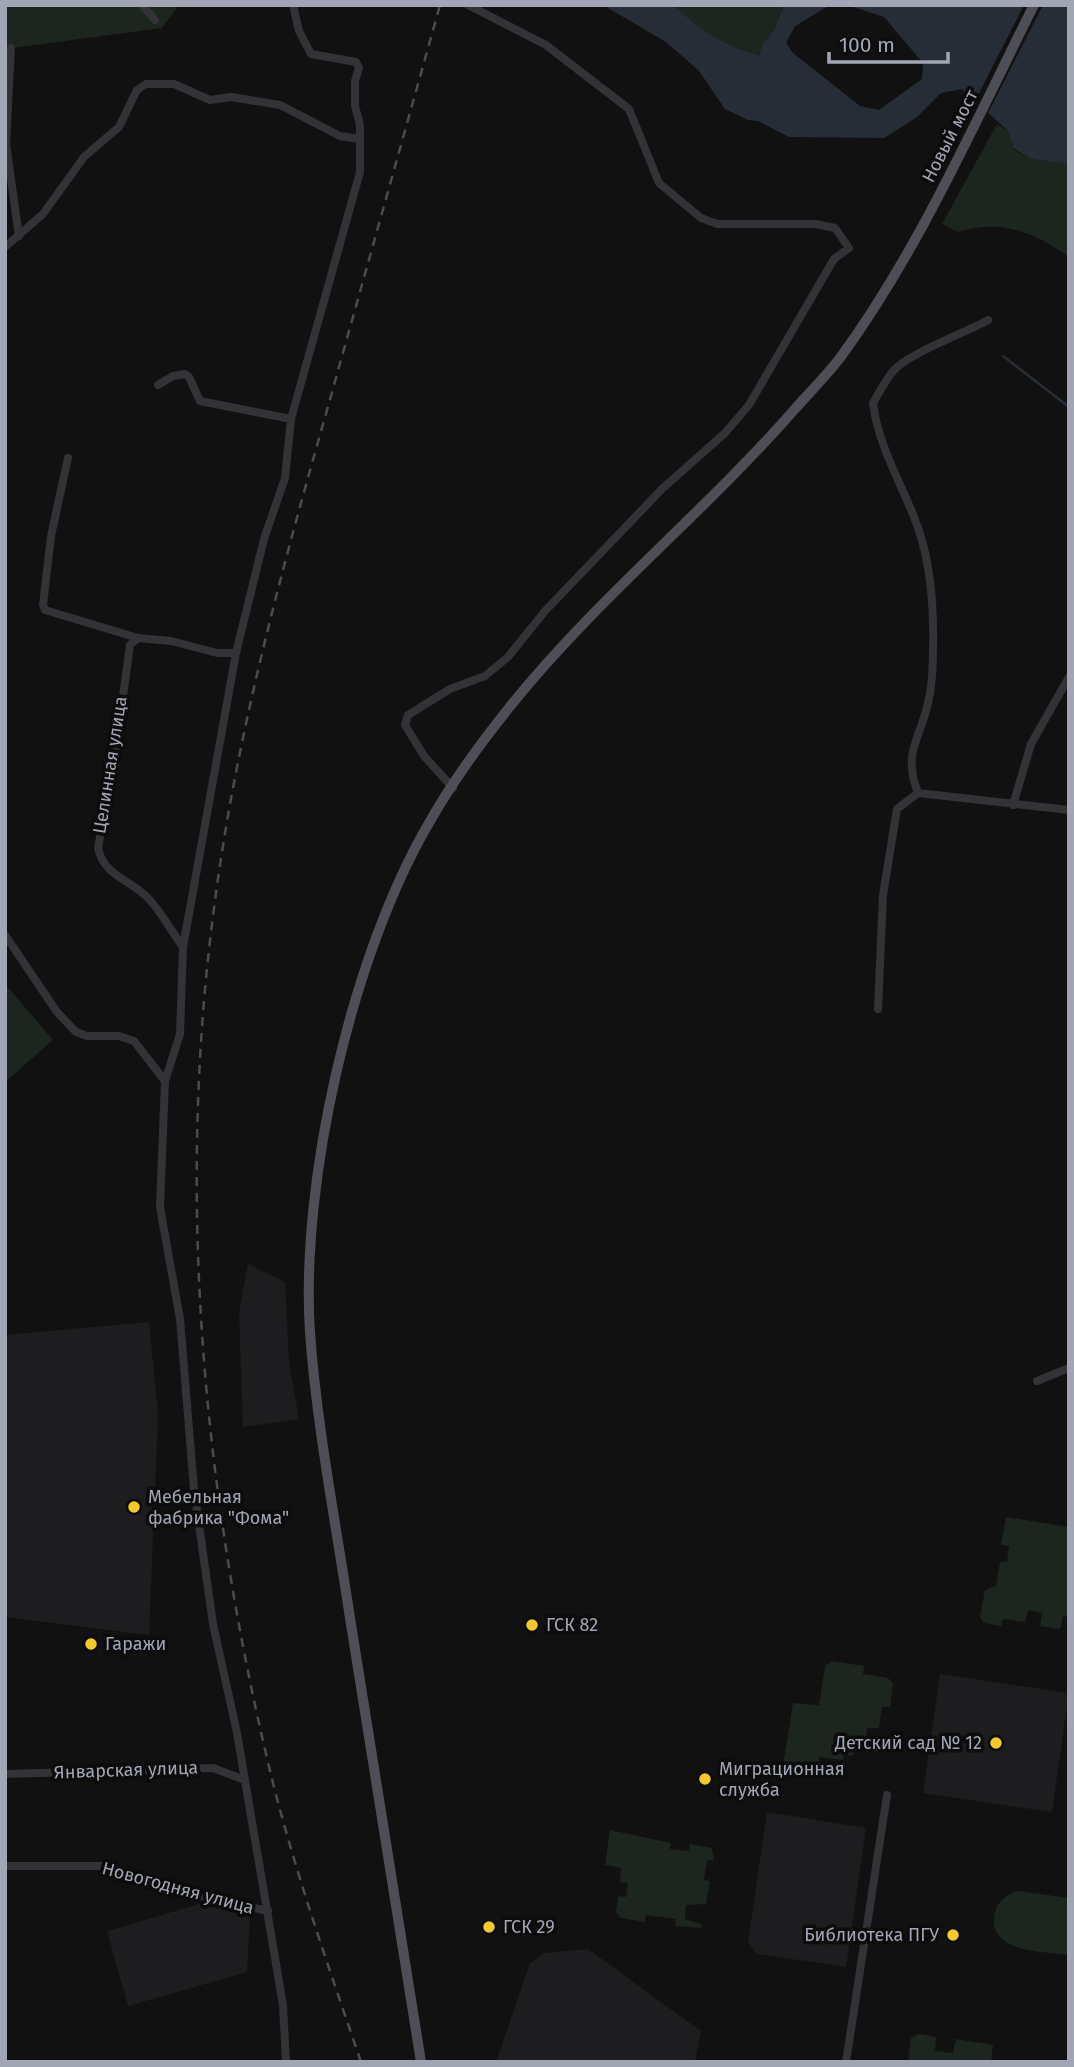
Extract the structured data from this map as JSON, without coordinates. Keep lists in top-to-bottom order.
{
  "streets": {
    "main road": ["Новый мост"],
    "street": ["Целинная улица", "Январская улица", "Новогодняя улица"]
  },
  "places": [
    "Мебельная фабрика \"Фома\"",
    "ГСК 82",
    "Гаражи",
    "Детский сад № 12",
    "Миграционная служба",
    "ГСК 29",
    "Библиотека ПГУ"
  ],
  "scale_bar": "100 m"
}
